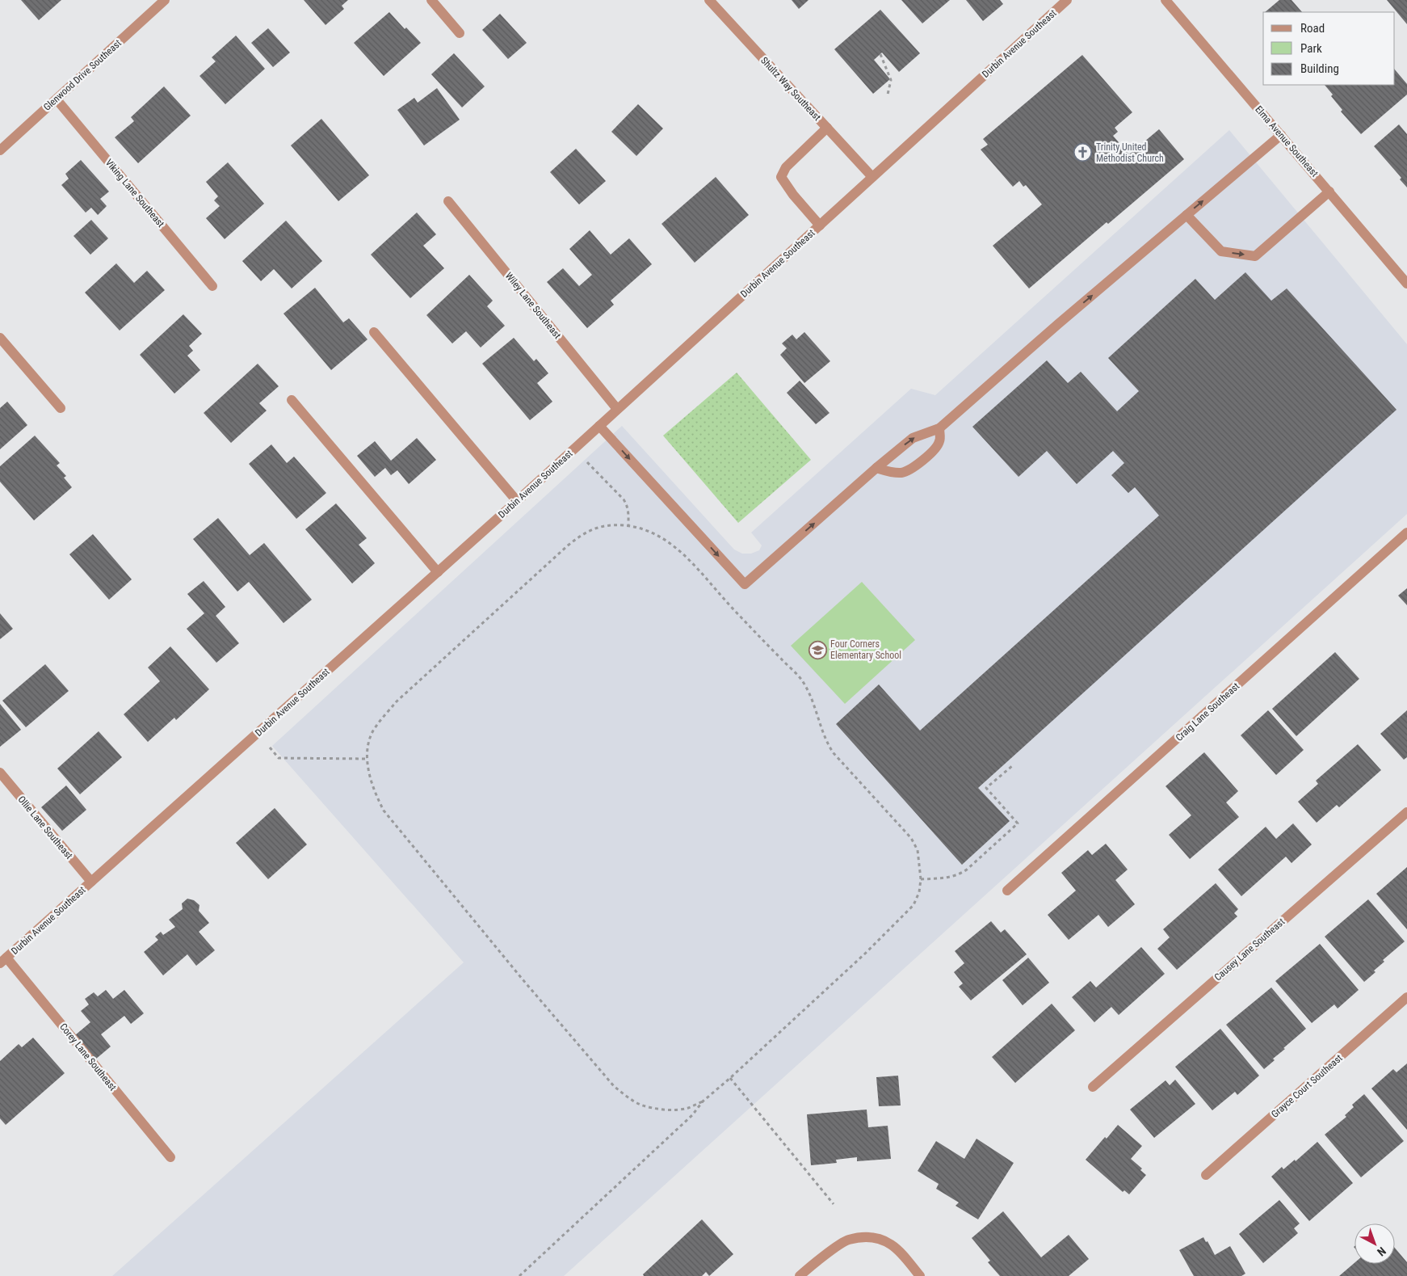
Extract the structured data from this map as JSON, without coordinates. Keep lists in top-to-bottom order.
{
  "streets": {
    "street": [
      "Durbin Avenue Southeast",
      "Glenwood Drive Southeast",
      "Shultz Way Southeast",
      "Elma Avenue Southeast",
      "Viking Lane Southeast",
      "Wiley Lane Southeast",
      "Craig Lane Southeast",
      "Ollie Lane Southeast",
      "Causey Lane Southeast",
      "Corey Lane Southeast",
      "Grayce Court Southeast"
    ]
  },
  "crossings": [
    ["Durbin Avenue Southeast", "Shultz Way Southeast"],
    ["Durbin Avenue Southeast", "Wiley Lane Southeast"],
    ["Durbin Avenue Southeast", "Ollie Lane Southeast"],
    ["Durbin Avenue Southeast", "Corey Lane Southeast"],
    ["Glenwood Drive Southeast", "Viking Lane Southeast"]
  ],
  "places": {
    "church": ["Trinity United Methodist Church"],
    "school or university": ["Four Corners Elementary School"]
  },
  "legend": ["Road", "Park", "Building"],
  "north": "bottom right"
}
